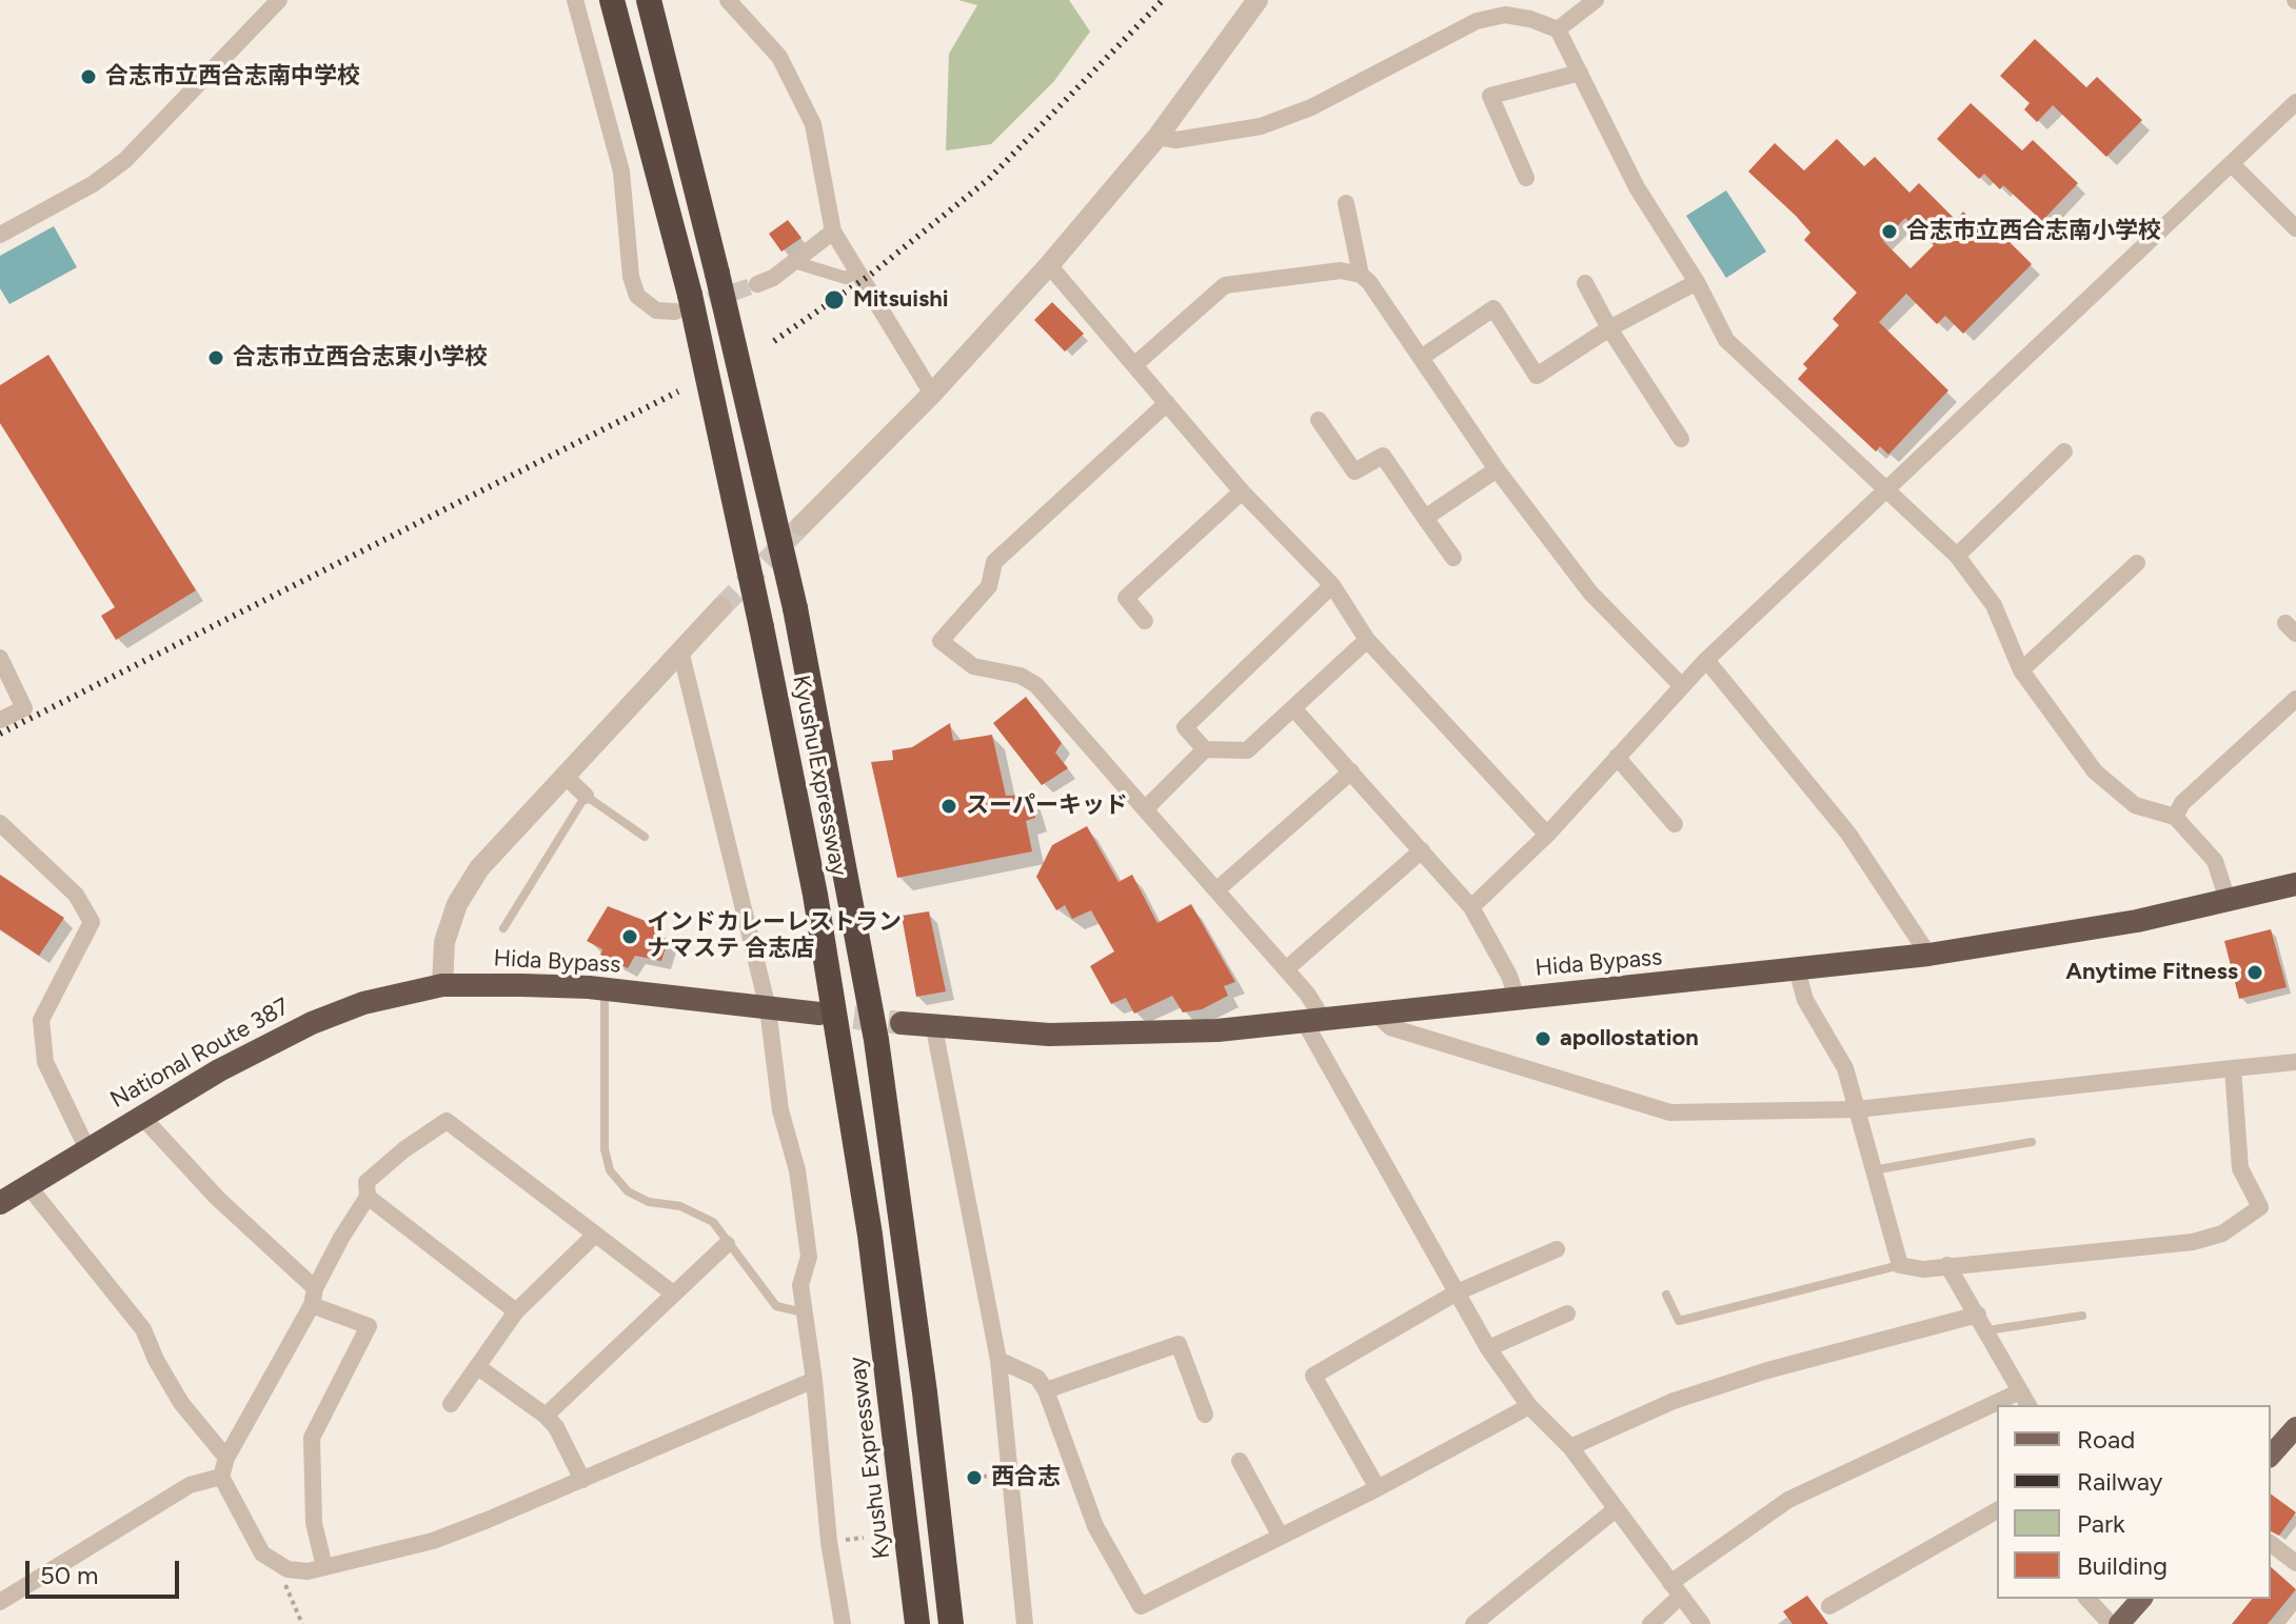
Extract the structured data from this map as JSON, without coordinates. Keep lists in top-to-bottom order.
{
  "streets": {
    "highway": ["Kyushu Expressway", "Hida Bypass", "National Route 387"]
  },
  "crossings": [
    ["Hida Bypass", "National Route 387"]
  ],
  "places": [
    "合志市立西合志南中学校",
    "合志市立西合志南小学校",
    "Mitsuishi",
    "合志市立西合志東小学校",
    "スーパーキッド",
    "インドカレーレストラン ナマステ 合志店",
    "Anytime Fitness",
    "apollostation",
    "西合志"
  ],
  "legend": [
    "Road",
    "Railway",
    "Park",
    "Building"
  ],
  "scale_bar": "50 m"
}
